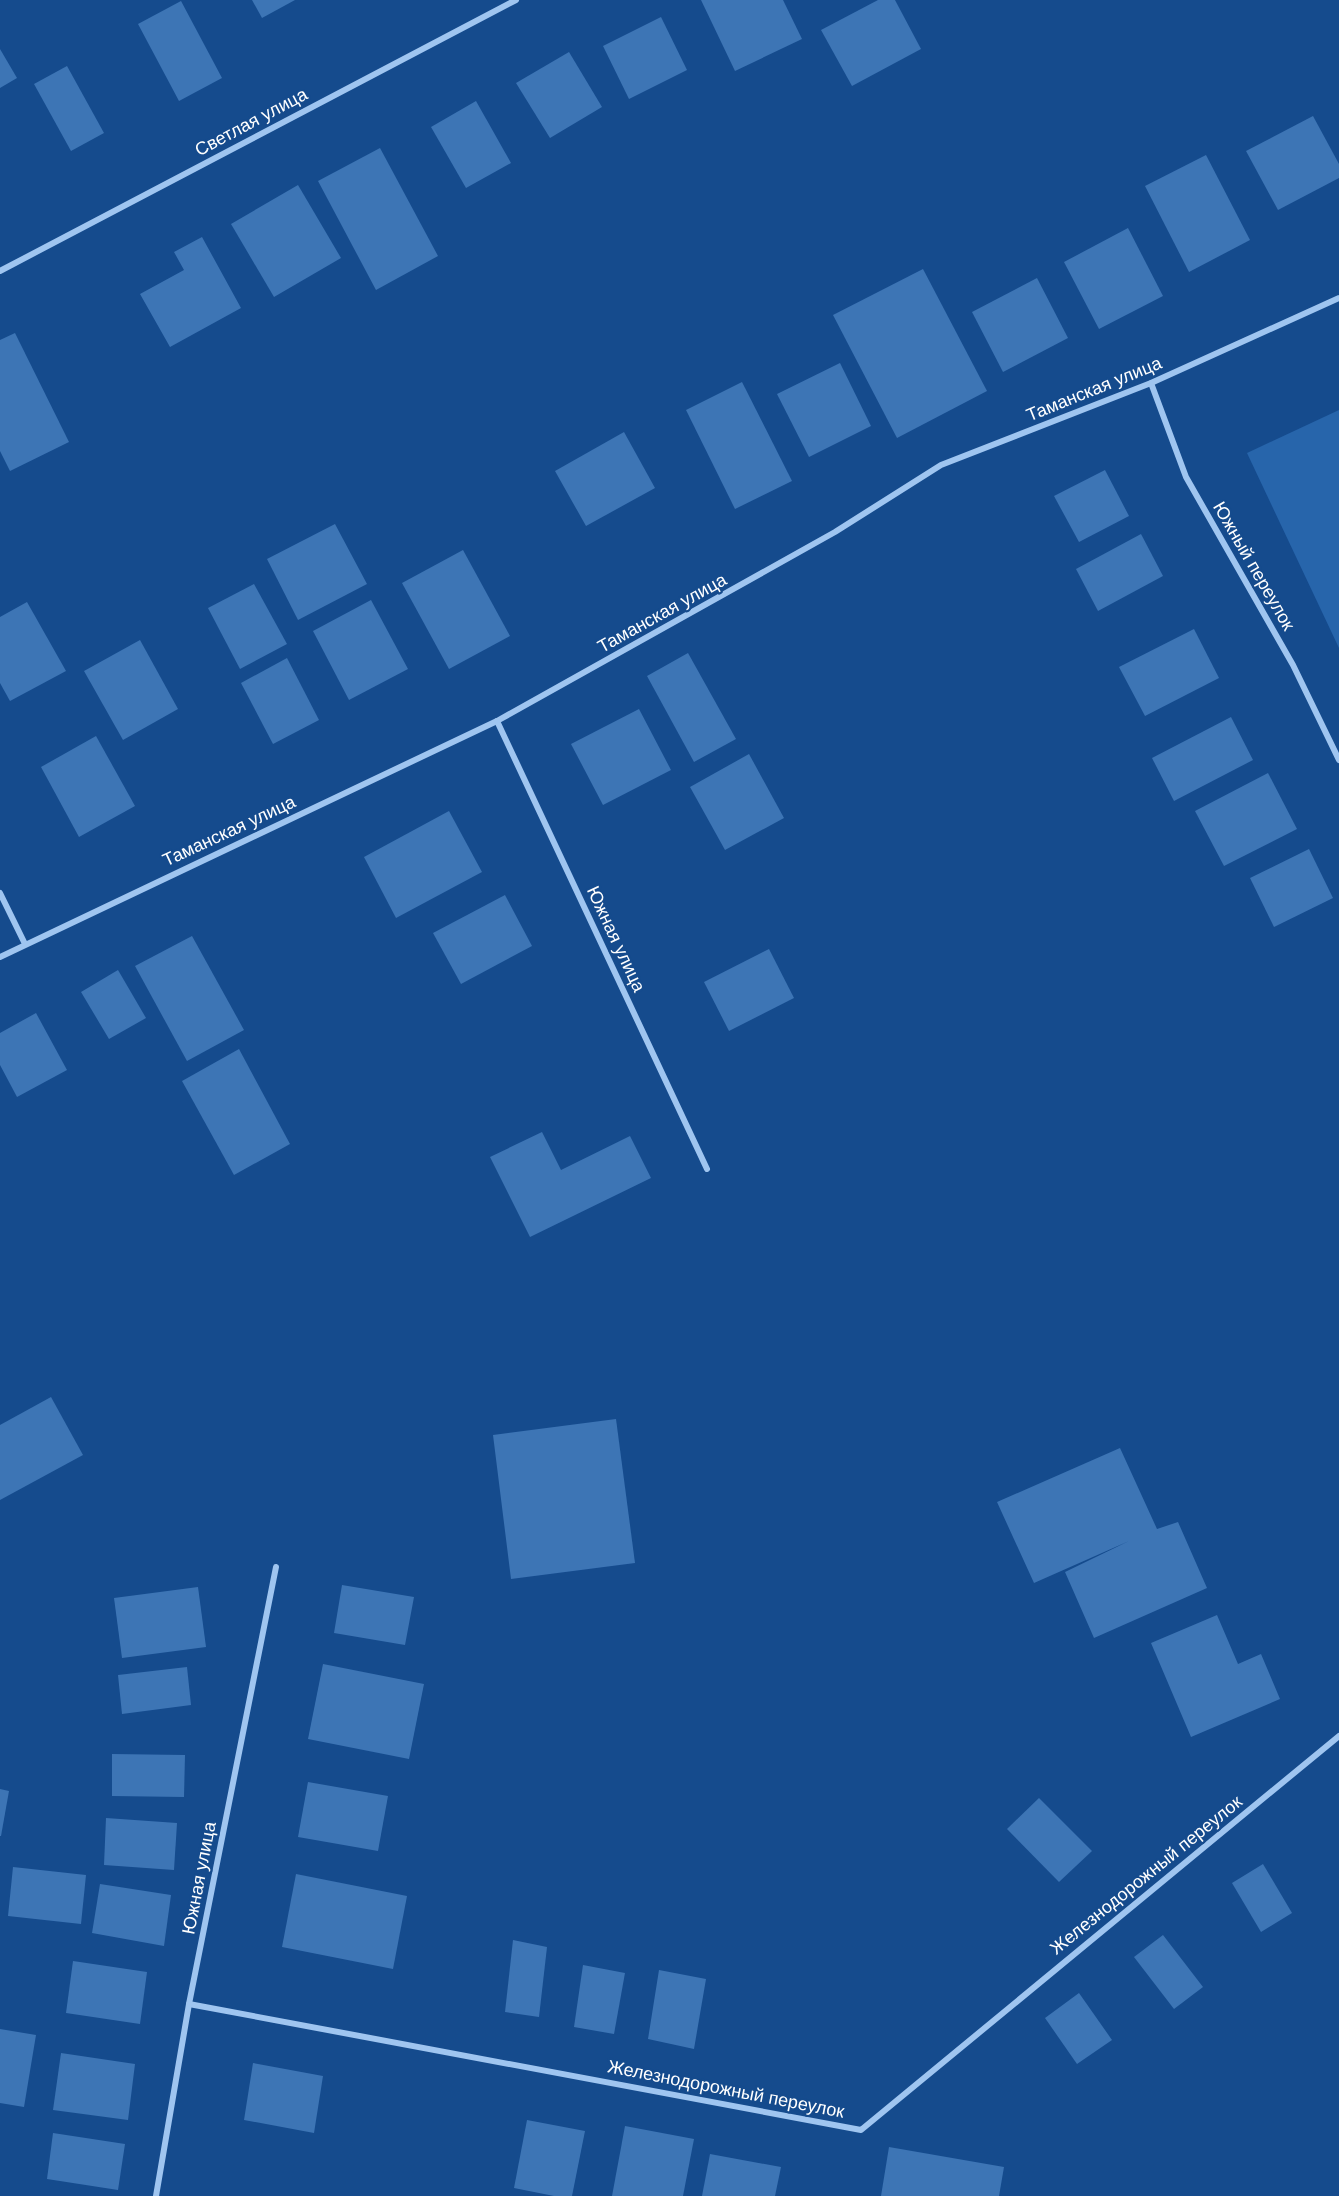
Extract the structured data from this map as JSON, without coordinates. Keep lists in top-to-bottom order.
{
  "streets": {
    "street": [
      "Светлая улица",
      "Таманская улица",
      "Южный переулок",
      "Южная улица",
      "Железнодорожный переулок"
    ]
  },
  "crossings": [
    ["Таманская улица", "Южный переулок"],
    ["Таманская улица", "Южная улица"],
    ["Южная улица", "Железнодорожный переулок"]
  ]
}
